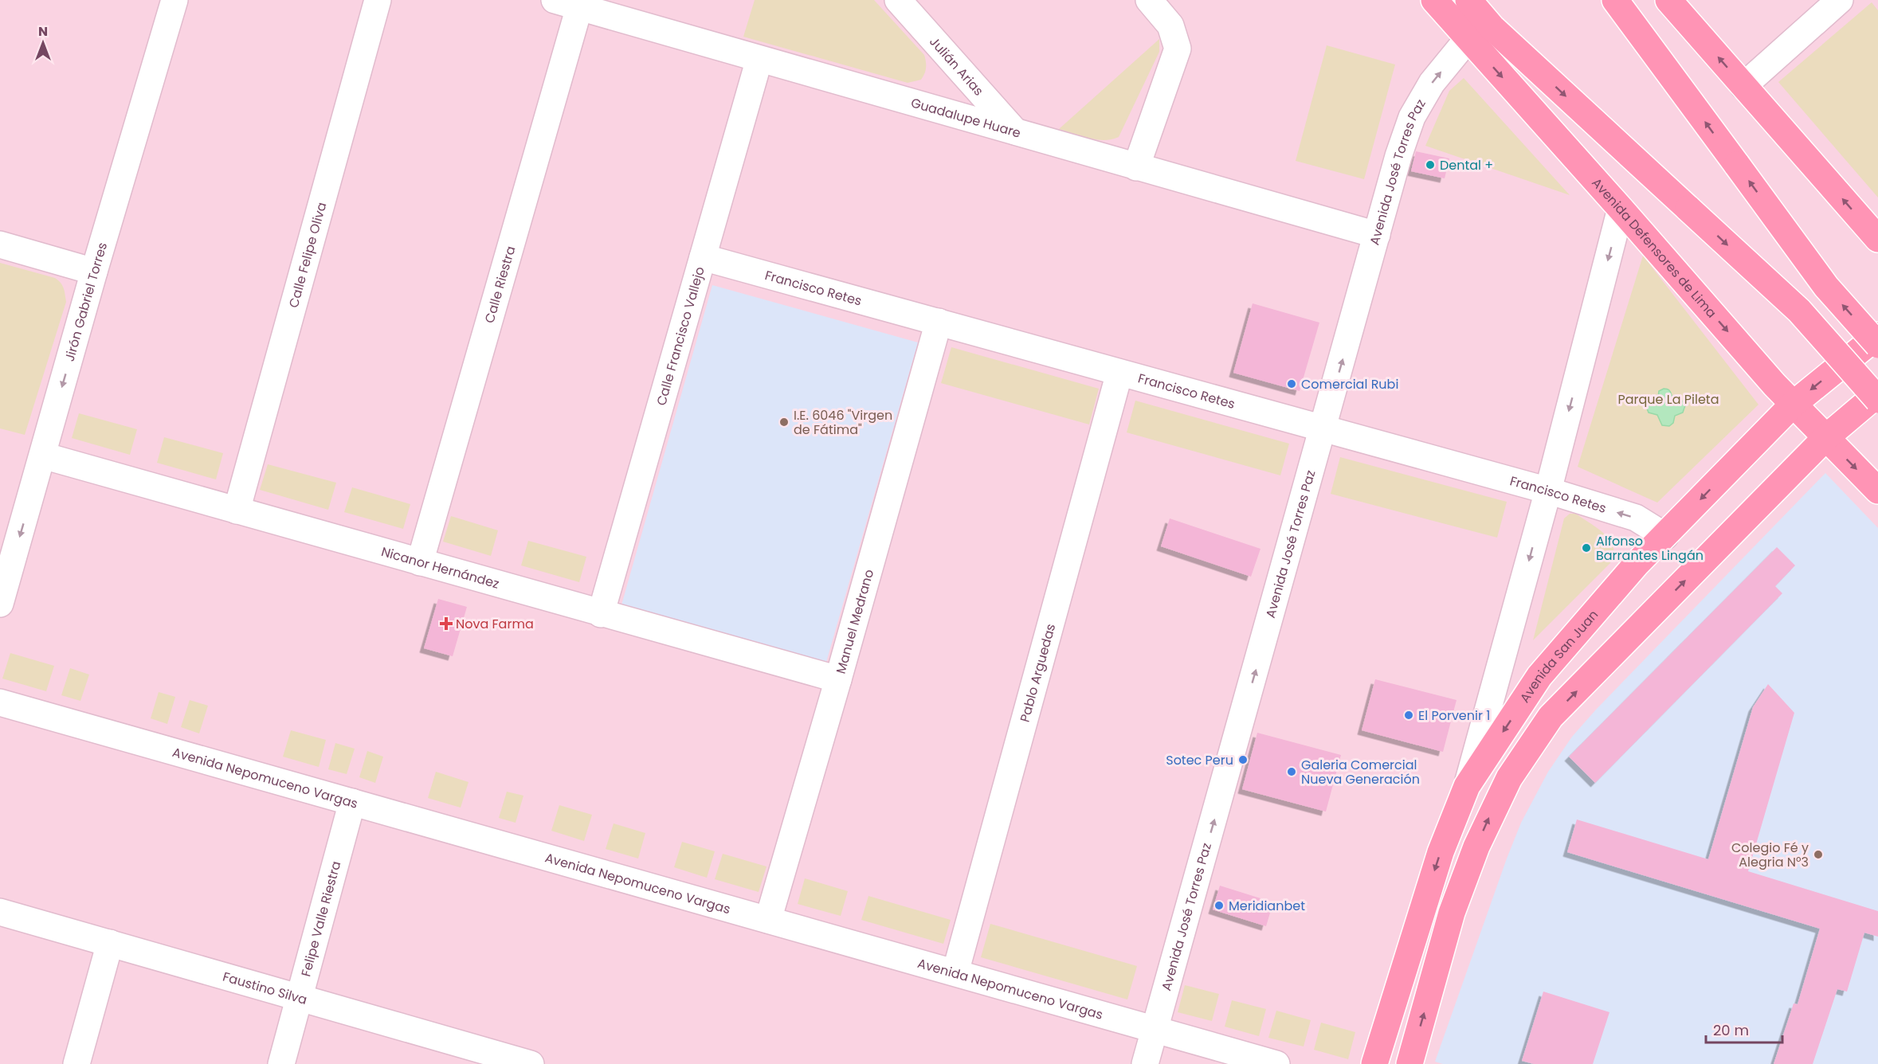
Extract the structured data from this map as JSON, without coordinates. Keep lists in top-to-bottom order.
{
  "streets": {
    "main road": ["Avenida Defensores de Lima", "Avenida San Juan"],
    "street": [
      "Julián Arias",
      "Guadalupe Huare",
      "Avenida José Torres Paz",
      "Calle Felipe Oliva",
      "Calle Riestra",
      "Francisco Retes",
      "Jirón Gabriel Torres",
      "Calle Francisco Vallejo",
      "Nicanor Hernández",
      "Manuel Medrano",
      "Pablo Arguedas",
      "Avenida Nepomuceno Vargas",
      "Felipe Valle Riestra",
      "Faustino Silva"
    ]
  },
  "crossings": [
    ["Julián Arias", "Guadalupe Huare"],
    ["Guadalupe Huare", "Avenida José Torres Paz"],
    ["Guadalupe Huare", "Calle Riestra"],
    ["Guadalupe Huare", "Calle Francisco Vallejo"],
    ["Avenida José Torres Paz", "Avenida Defensores de Lima"],
    ["Avenida José Torres Paz", "Francisco Retes"],
    ["Avenida José Torres Paz", "Avenida Nepomuceno Vargas"],
    ["Avenida Defensores de Lima", "Avenida San Juan"],
    ["Calle Felipe Oliva", "Nicanor Hernández"],
    ["Calle Riestra", "Nicanor Hernández"],
    ["Francisco Retes", "Calle Francisco Vallejo"],
    ["Francisco Retes", "Manuel Medrano"],
    ["Francisco Retes", "Avenida San Juan"],
    ["Francisco Retes", "Pablo Arguedas"],
    ["Jirón Gabriel Torres", "Nicanor Hernández"],
    ["Calle Francisco Vallejo", "Nicanor Hernández"],
    ["Nicanor Hernández", "Manuel Medrano"],
    ["Manuel Medrano", "Avenida Nepomuceno Vargas"],
    ["Pablo Arguedas", "Avenida Nepomuceno Vargas"],
    ["Avenida Nepomuceno Vargas", "Felipe Valle Riestra"],
    ["Felipe Valle Riestra", "Faustino Silva"]
  ],
  "one_way": ["Jirón Gabriel Torres"],
  "parks": ["Parque La Pileta"],
  "places": {
    "other": [
      "Dental +",
      "Comercial Rubi",
      "I.E. 6046 \"Virgen de Fátima\"",
      "Alfonso Barrantes Lingán",
      "El Porvenir 1",
      "Sotec Peru",
      "Galeria Comercial Nueva Generación",
      "Colegio Fé y Alegria N°3",
      "Meridianbet"
    ],
    "health": ["Nova Farma"]
  },
  "scale_bar": "20 m",
  "north": "top"
}
